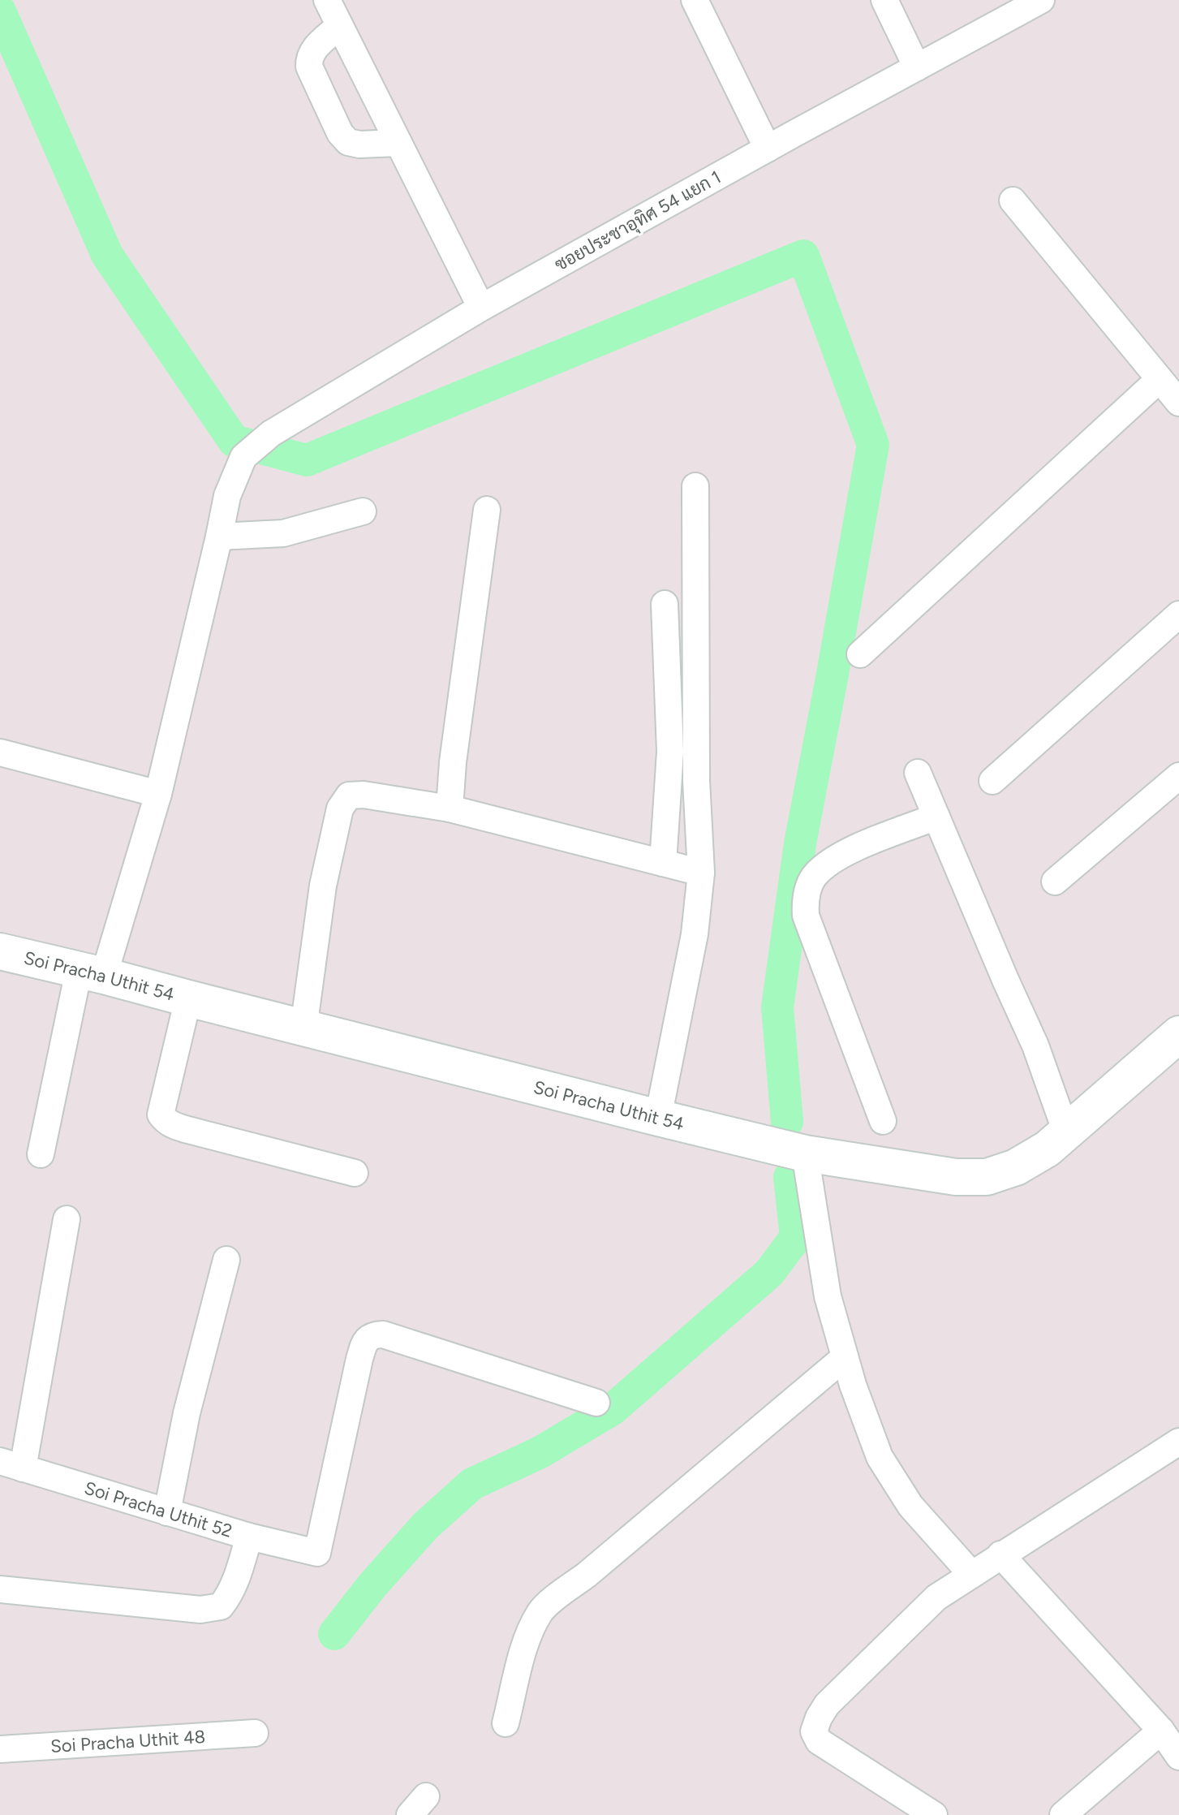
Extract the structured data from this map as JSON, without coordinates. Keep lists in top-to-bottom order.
{
  "streets": {
    "street": [
      "ซอยประชาอุทิศ 54 แยก 1",
      "Soi Pracha Uthit 54",
      "Soi Pracha Uthit 52",
      "Soi Pracha Uthit 48"
    ]
  }
}
